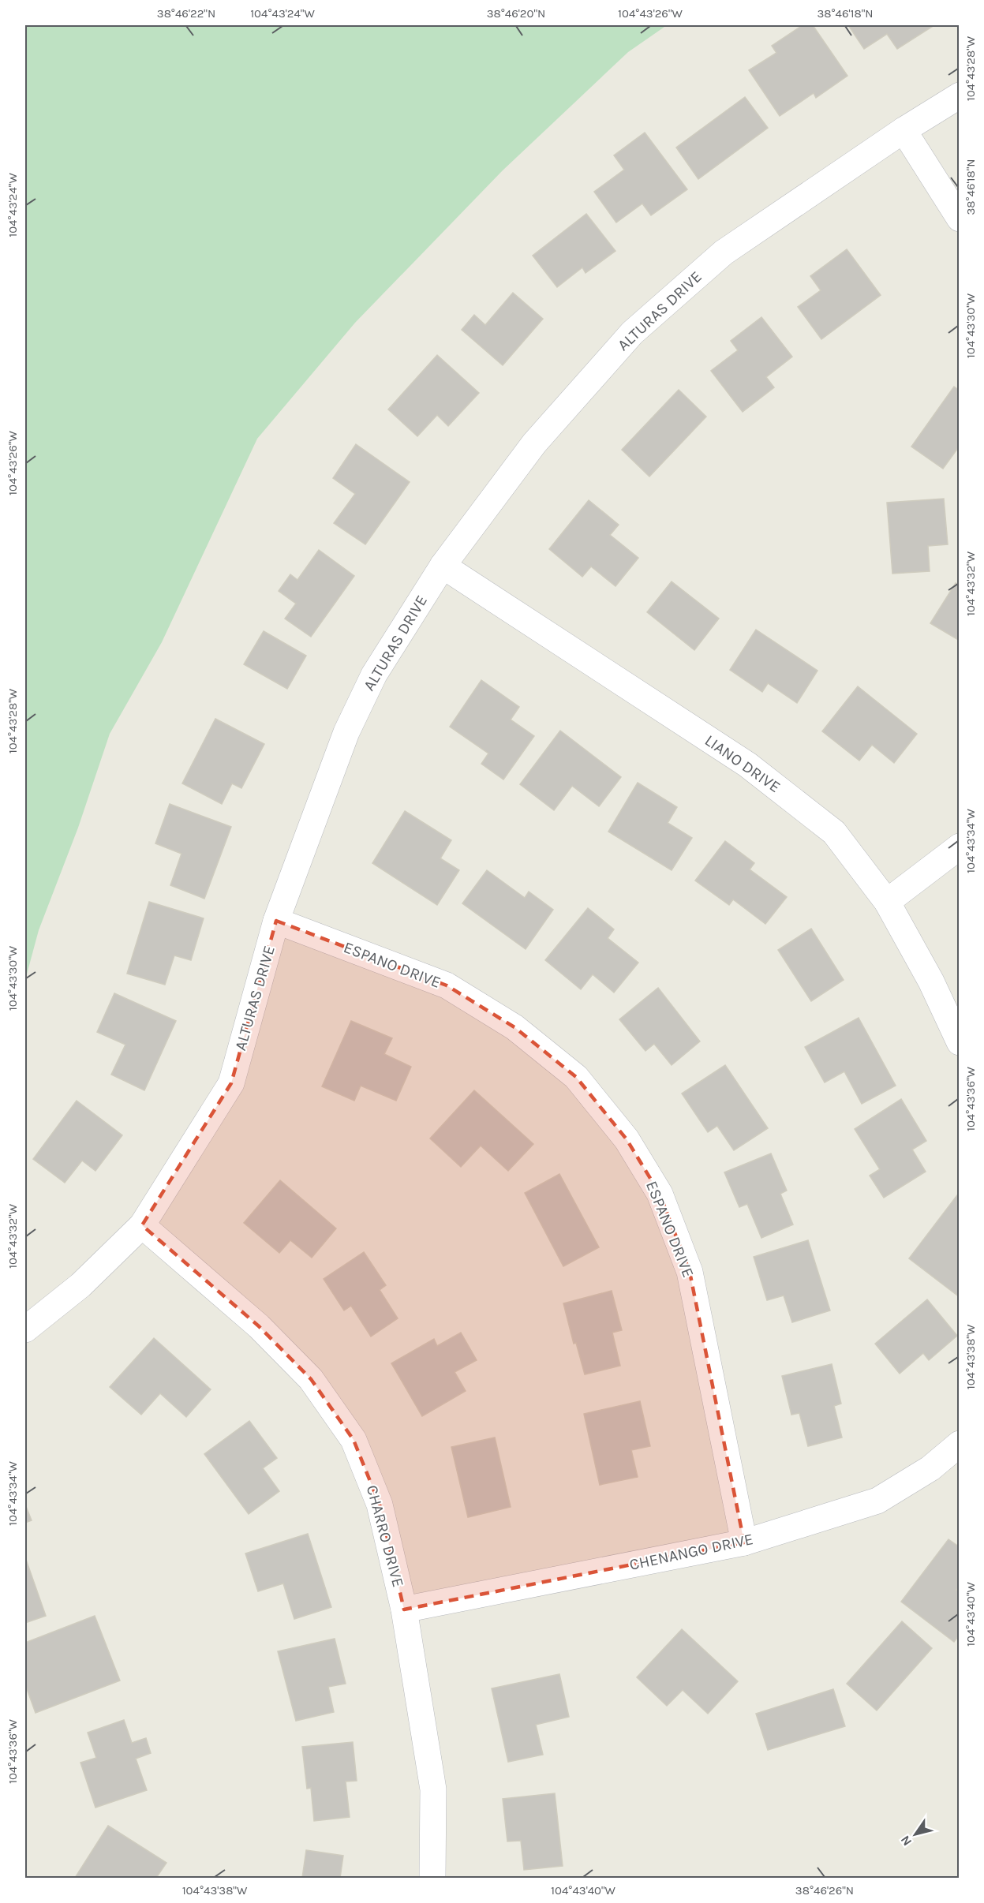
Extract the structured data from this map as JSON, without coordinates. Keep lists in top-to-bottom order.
{
  "streets": {
    "street": [
      "ALTURAS DRIVE",
      "LIANO DRIVE",
      "ESPANO DRIVE",
      "CHARRO DRIVE",
      "CHENANGO DRIVE"
    ]
  },
  "crossings": [
    ["ALTURAS DRIVE", "LIANO DRIVE"],
    ["ALTURAS DRIVE", "ESPANO DRIVE"],
    ["ALTURAS DRIVE", "CHARRO DRIVE"],
    ["ESPANO DRIVE", "CHENANGO DRIVE"],
    ["CHARRO DRIVE", "CHENANGO DRIVE"]
  ],
  "north": "bottom left",
  "coordinates": [
    "38°46'22\"N",
    "104°43'24\"W",
    "38°46'20\"N",
    "104°43'26\"W",
    "38°46'18\"N",
    "104°43'28\"W",
    "104°43'30\"W",
    "104°43'32\"W",
    "104°43'34\"W",
    "104°43'36\"W",
    "104°43'38\"W",
    "104°43'40\"W",
    "38°46'26\"N"
  ]
}
